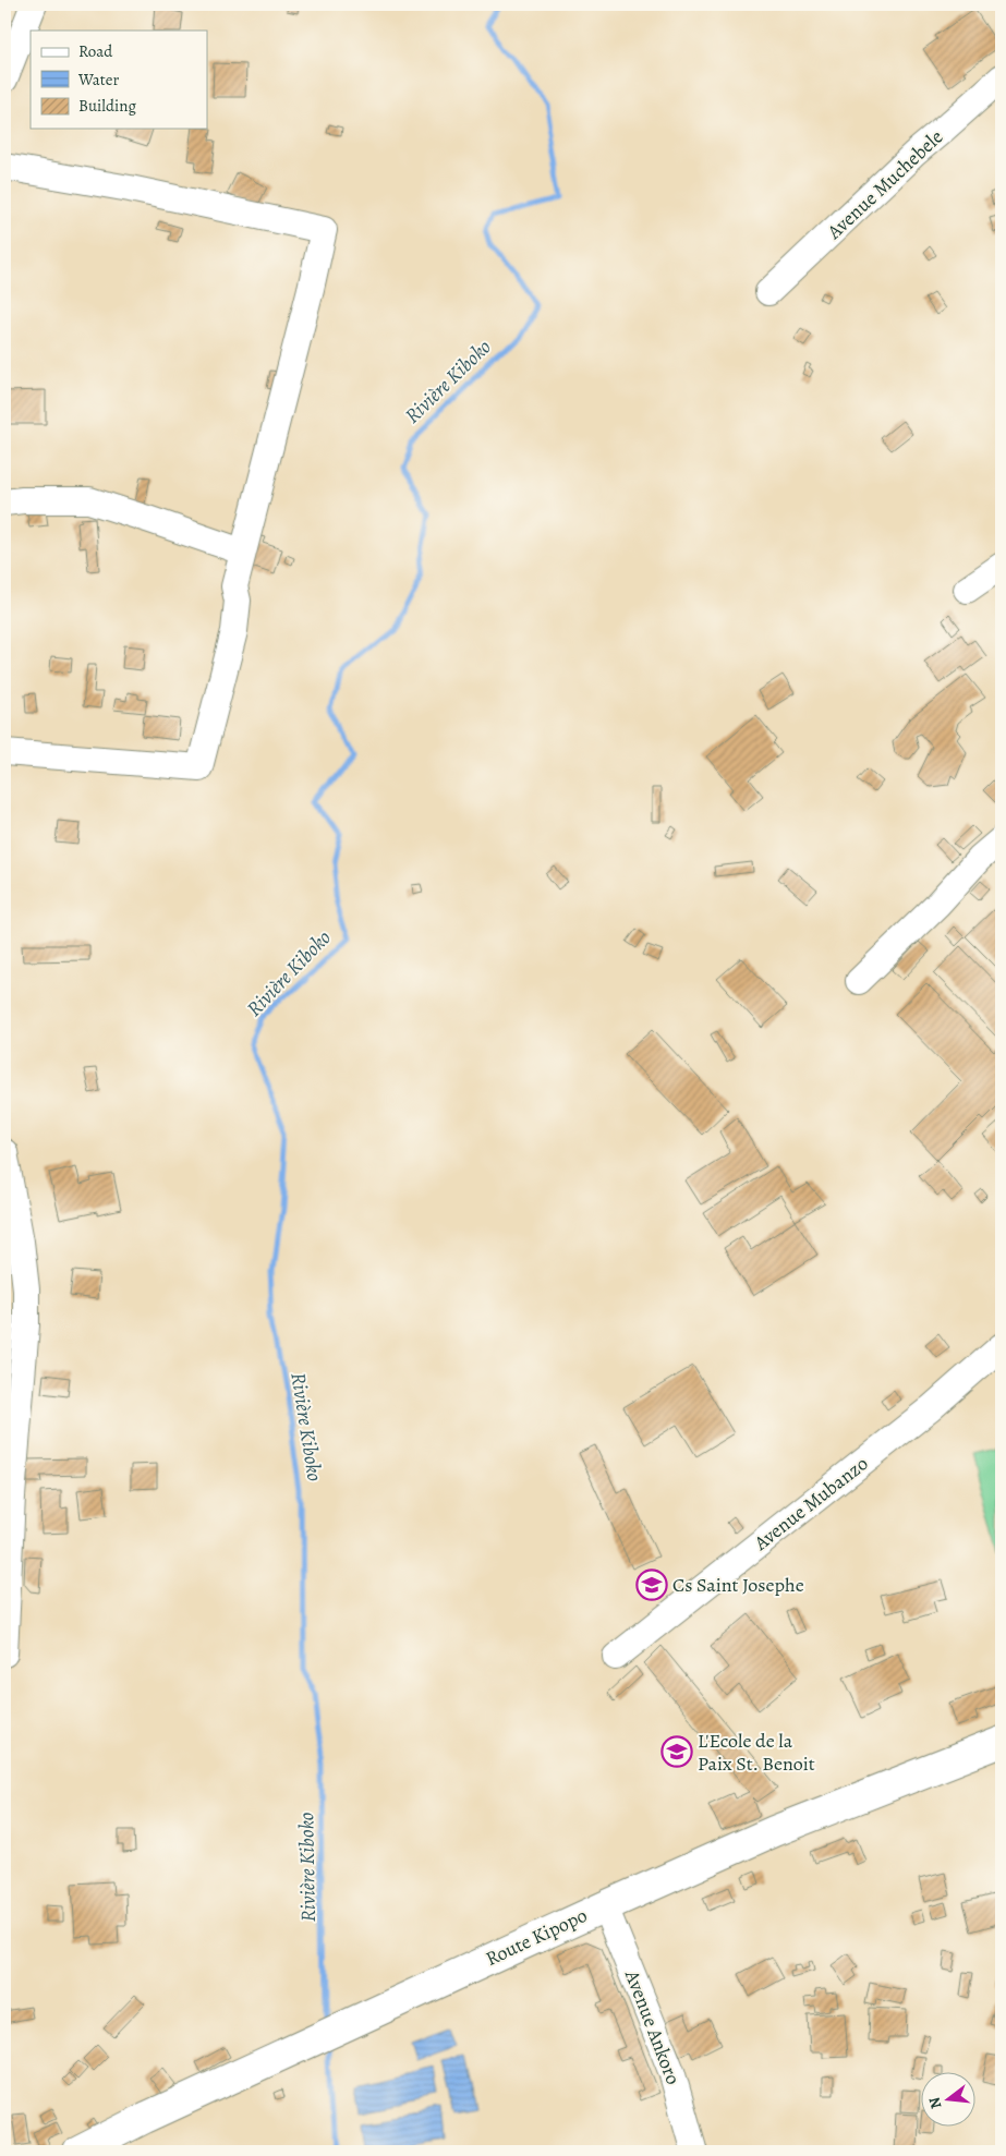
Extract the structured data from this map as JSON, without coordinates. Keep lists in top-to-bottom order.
{
  "streets": {
    "main road": ["Route Kipopo"],
    "street": ["Avenue Muchebele", "Avenue Mubanzo", "Avenue Ankoro"]
  },
  "crossings": [
    ["Route Kipopo", "Avenue Ankoro"]
  ],
  "water": ["Rivière Kiboko"],
  "places": {
    "school or university": ["Cs Saint Josephe", "L'Ecole de la Paix St. Benoit"]
  },
  "legend": ["Road", "Water", "Building"],
  "north": "left"
}
